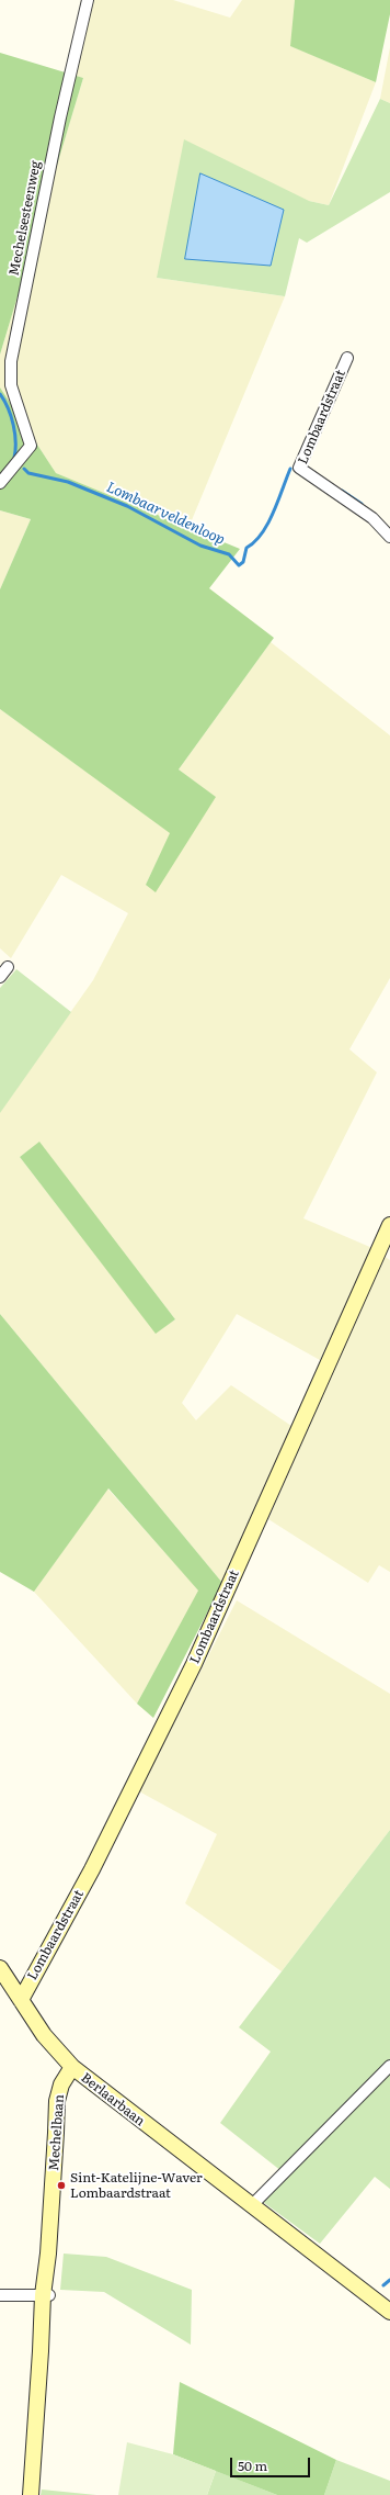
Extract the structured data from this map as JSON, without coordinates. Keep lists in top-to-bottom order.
{
  "streets": {
    "street": [
      "Mechelsesteenweg",
      "Lombaardstraat",
      "Berlaarbaan",
      "Mechelbaan"
    ]
  },
  "crossings": [
    ["Lombaardstraat", "Berlaarbaan"],
    ["Berlaarbaan", "Mechelbaan"]
  ],
  "water": ["Lombaarveldenloop"],
  "places": ["Sint-Katelijne-Waver Lombaardstraat"],
  "scale_bar": "50 m"
}
